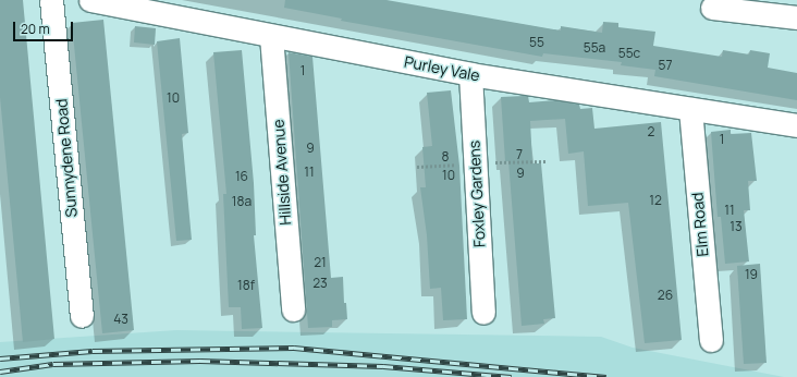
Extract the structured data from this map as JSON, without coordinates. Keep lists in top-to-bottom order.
{
  "streets": {
    "street": [
      "Purley Vale",
      "Sunnydene Road",
      "Hillside Avenue",
      "Foxley Gardens",
      "Elm Road"
    ]
  },
  "crossings": [
    ["Purley Vale", "Hillside Avenue"],
    ["Purley Vale", "Foxley Gardens"],
    ["Purley Vale", "Elm Road"]
  ],
  "house_numbers": [
    "55",
    "55a",
    "55c",
    "57",
    "1",
    "10",
    "2",
    "1",
    "9",
    "7",
    "8",
    "11",
    "9",
    "10",
    "16",
    "12",
    "18a",
    "11",
    "13",
    "21",
    "19",
    "23",
    "18f",
    "26",
    "43"
  ],
  "scale_bar": "20 m"
}
